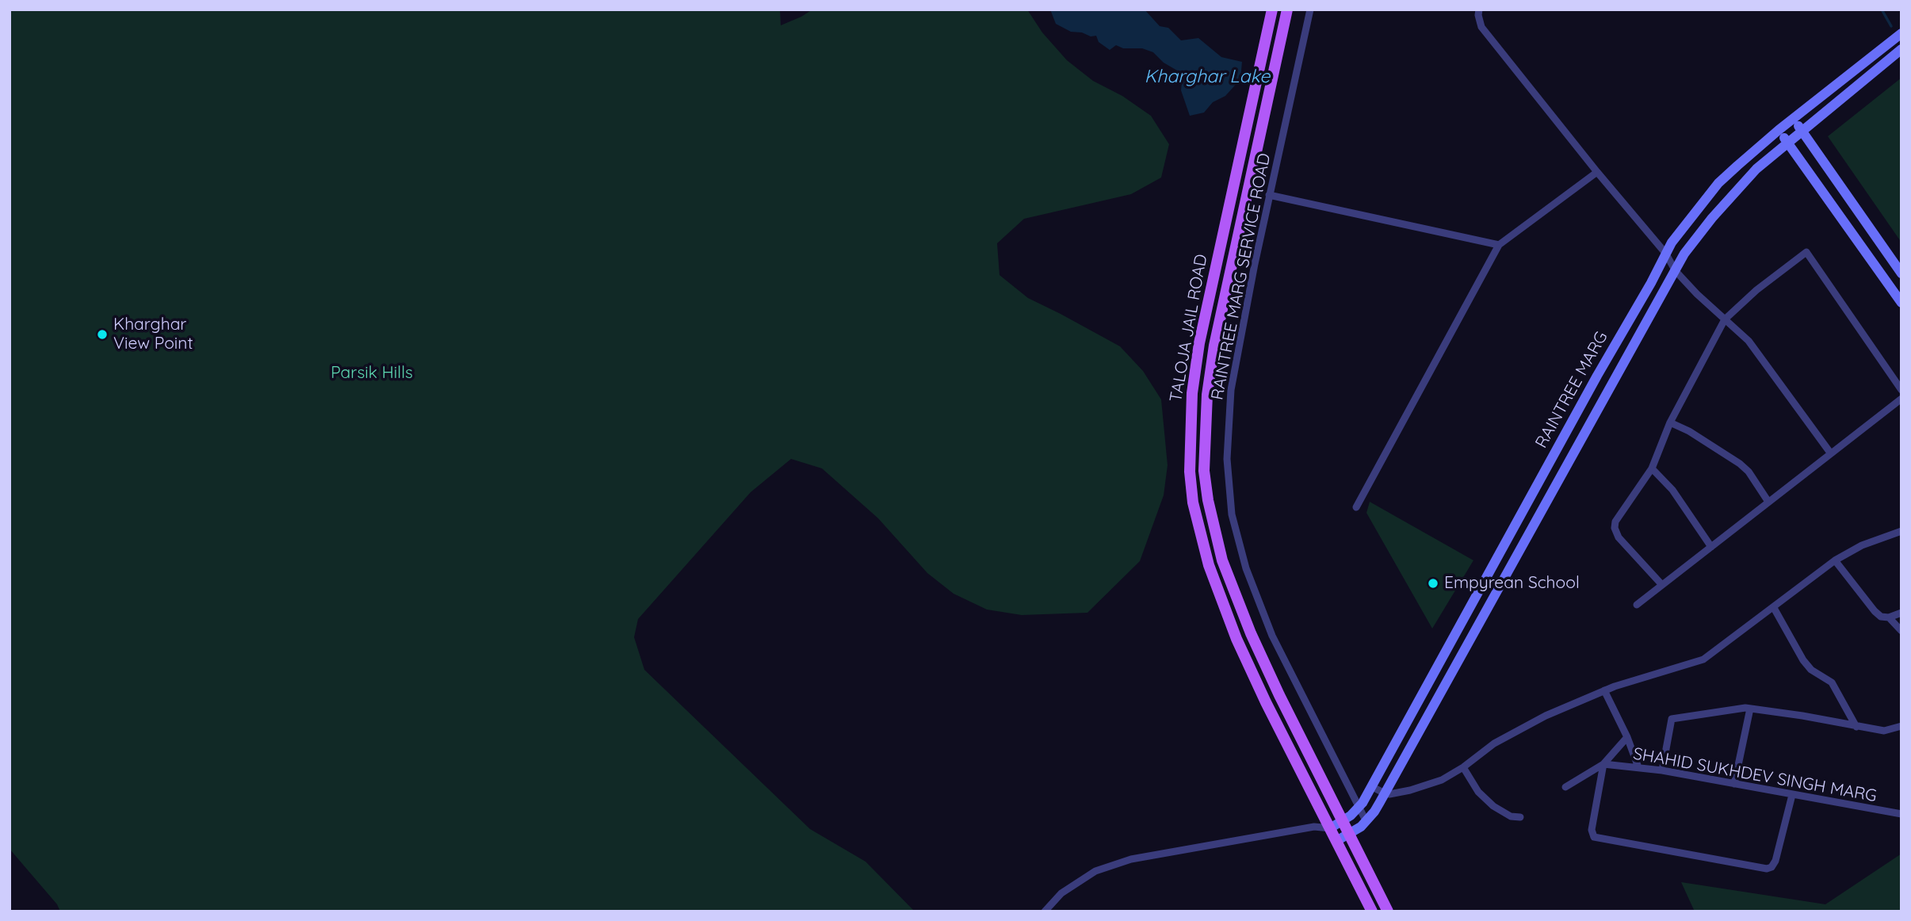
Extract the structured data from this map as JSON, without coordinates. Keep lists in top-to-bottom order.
{
  "streets": {
    "main road": ["TALOJA JAIL ROAD", "RAINTREE MARG"],
    "street": ["RAINTREE MARG SERVICE ROAD", "SHAHID SUKHDEV SINGH MARG"]
  },
  "crossings": [
    ["RAINTREE MARG SERVICE ROAD", "RAINTREE MARG"],
    ["TALOJA JAIL ROAD", "RAINTREE MARG"]
  ],
  "water": ["Kharghar Lake"],
  "parks": ["Parsik Hills"],
  "places": ["Kharghar View Point", "Empyrean School"]
}
